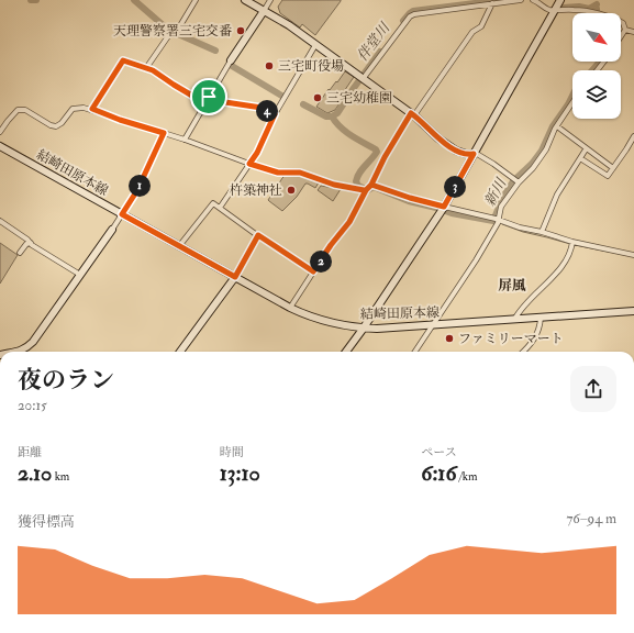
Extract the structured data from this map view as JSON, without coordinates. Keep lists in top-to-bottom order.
{
  "streets": {
    "street": ["結崎田原本線"]
  },
  "districts": ["屏風"],
  "water": ["伴堂川", "新川"],
  "places": [
    "天理警察署三宅交番",
    "三宅町役場",
    "三宅幼稚園",
    "杵築神社",
    "ファミリーマート"
  ],
  "north": "bottom right",
  "page": {
    "pins": [
      "4",
      "1",
      "3",
      "2"
    ],
    "heading": ["夜のラン", "20:15"],
    "stats": [
      ["距離", "2.10 km"],
      ["時間", "13:10"],
      ["ペース", "6:16 /km"]
    ],
    "chart": ["獲得標高", "76–94 m"]
  }
}
